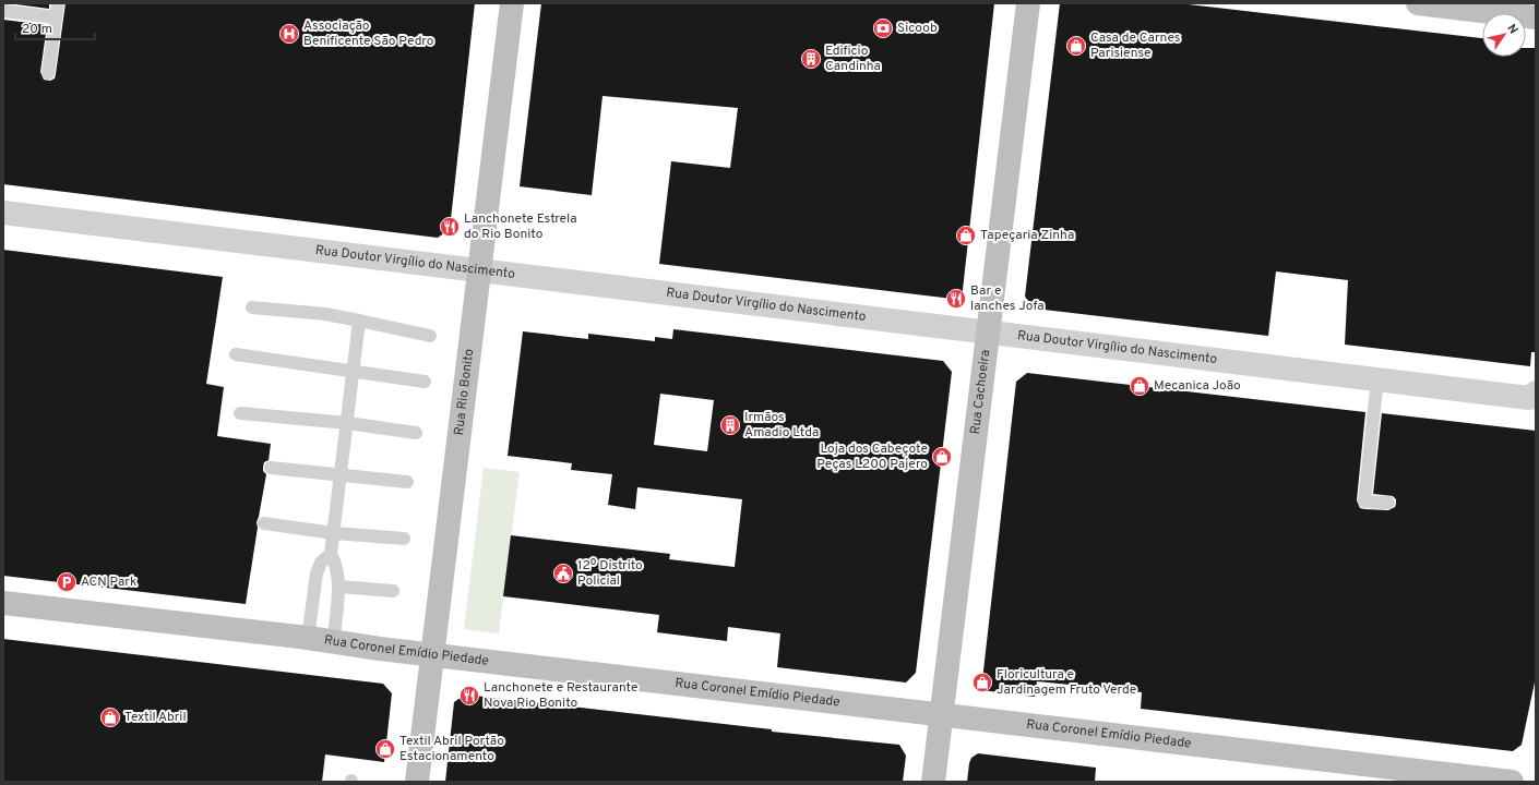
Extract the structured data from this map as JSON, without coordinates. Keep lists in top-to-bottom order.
{
  "streets": {
    "street": [
      "Rua Doutor Virgílio do Nascimento",
      "Rua Rio Bonito",
      "Rua Cachoeira",
      "Rua Coronel Emídio Piedade"
    ]
  },
  "crossings": [
    ["Rua Doutor Virgílio do Nascimento", "Rua Rio Bonito"],
    ["Rua Doutor Virgílio do Nascimento", "Rua Cachoeira"],
    ["Rua Rio Bonito", "Rua Coronel Emídio Piedade"],
    ["Rua Cachoeira", "Rua Coronel Emídio Piedade"]
  ],
  "places": {
    "bank": ["Sicoob"],
    "hospital": ["Associação Benificente São Pedro"],
    "shop": [
      "Casa de Carnes Parisiense",
      "Tapeçaria Zinha",
      "Mecanica João",
      "Loja dos Cabeçote Peças L200 Pajero",
      "Floricultura e Jardinagem Fruto Verde",
      "Textil Abril",
      "Textil Abril Portão Estacionamento"
    ],
    "building": ["Edificio Candinha", "Irmãos Amadio Ltda"],
    "restaurant": ["Lanchonete Estrela do Rio Bonito", "Bar e lanches Jofa", "Lanchonete e Restaurante Nova Rio Bonito"],
    "public building": ["12º Distrito Policial"],
    "parking": ["ACN Park"]
  },
  "scale_bar": "20 m",
  "north": "top right"
}
